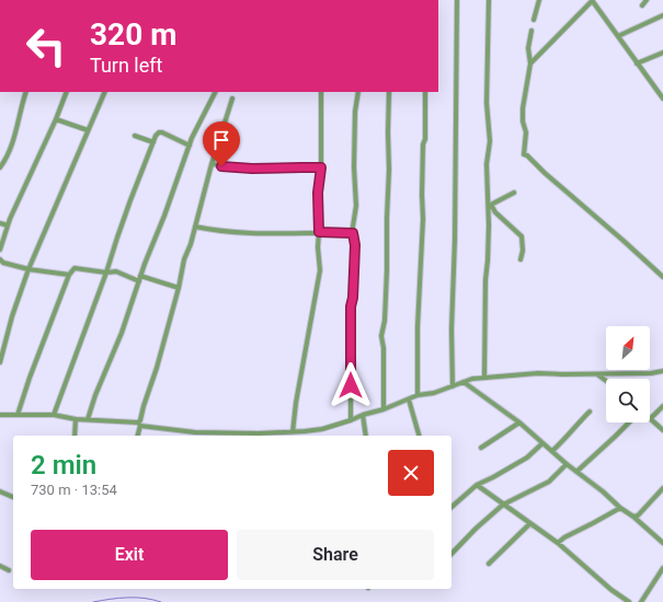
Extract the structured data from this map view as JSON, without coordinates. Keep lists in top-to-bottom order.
{
  "north": "top right",
  "page": {
    "turn": ["320 m", "Turn left"],
    "heading": ["2 min", "730 m · 13:54"],
    "buttons": ["Exit", "Share"]
  }
}
